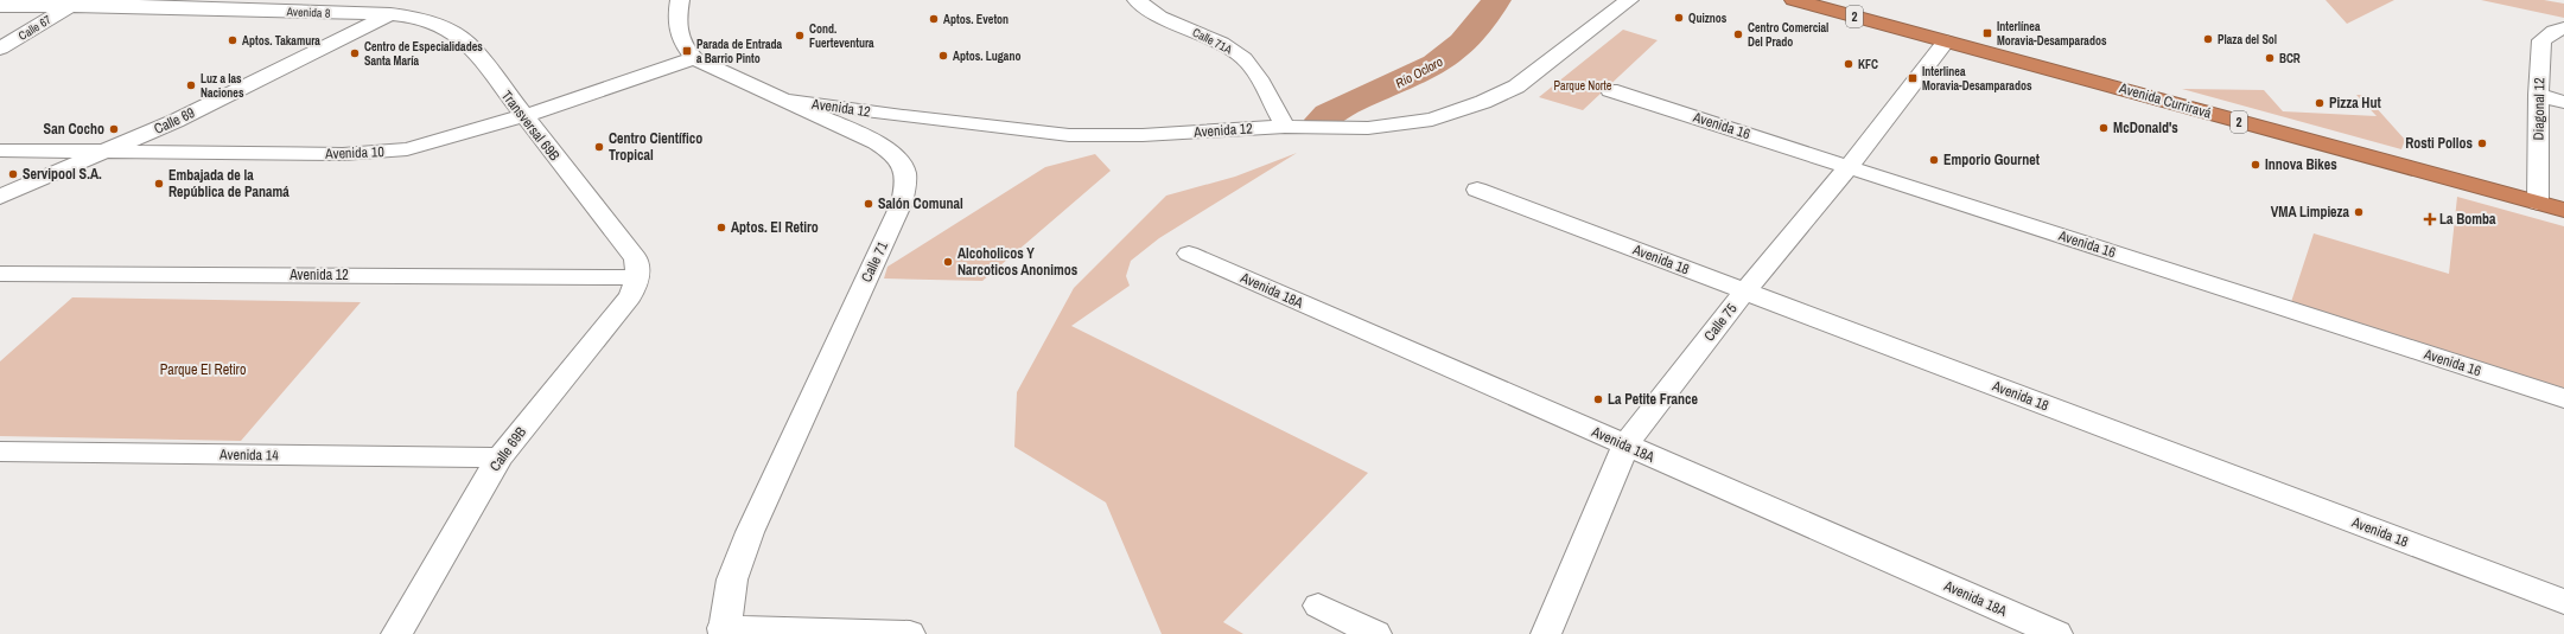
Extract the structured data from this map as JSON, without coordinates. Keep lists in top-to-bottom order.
{
  "streets": {
    "highway": ["2", "Avenida Curriravá"],
    "street": [
      "Avenida 8",
      "Calle 67",
      "Calle 71A",
      "Avenida 12",
      "Diagonal 12",
      "Calle 69",
      "Transversal 69B",
      "Avenida 16",
      "Avenida 10",
      "Avenida 18",
      "Calle 71",
      "Avenida 18A",
      "Calle 75",
      "Calle 69B",
      "Avenida 14"
    ]
  },
  "crossings": [
    ["Avenida 8", "Calle 67"],
    ["Avenida 8", "Calle 69"],
    ["Avenida 8", "Transversal 69B"],
    ["Calle 71A", "Avenida 12"],
    ["Avenida Curriravá", "Diagonal 12"],
    ["Avenida Curriravá", "Calle 75"],
    ["Avenida 12", "Transversal 69B"],
    ["Avenida 12", "Calle 71"],
    ["Avenida 12", "Calle 69B"],
    ["Calle 69", "Transversal 69B"],
    ["Calle 69", "Avenida 10"],
    ["Transversal 69B", "Avenida 10"],
    ["Transversal 69B", "Calle 69B"],
    ["Avenida 16", "Calle 75"],
    ["Avenida 10", "Calle 71"],
    ["Avenida 18", "Calle 75"],
    ["Avenida 18A", "Calle 75"],
    ["Calle 69B", "Avenida 14"]
  ],
  "water": ["Río Ocloro"],
  "parks": ["Parque Norte", "Parque El Retiro"],
  "places": {
    "other": [
      "Quiznos",
      "Aptos. Eveton",
      "Centro Comercial Del Prado",
      "Cond. Fuerteventura",
      "Plaza del Sol",
      "Aptos. Takamura",
      "Centro de Especialidades Santa María",
      "Aptos. Lugano",
      "BCR",
      "KFC",
      "Luz a las Naciones",
      "Pizza Hut",
      "McDonald's",
      "San Cocho",
      "Rosti Pollos",
      "Centro Científico Tropical",
      "Emporio Gournet",
      "Innova Bikes",
      "Servipool S.A.",
      "Embajada de la República de Panamá",
      "Salón Comunal",
      "VMA Limpieza",
      "Aptos. El Retiro",
      "Alcoholicos Y Narcoticos Anonimos",
      "La Petite France"
    ],
    "transit": ["Interlínea Moravia-Desamparados", "Parada de Entrada a Barrio Pinto", "Interlinea Moravia-Desamparados"],
    "health": ["La Bomba"]
  }
}
